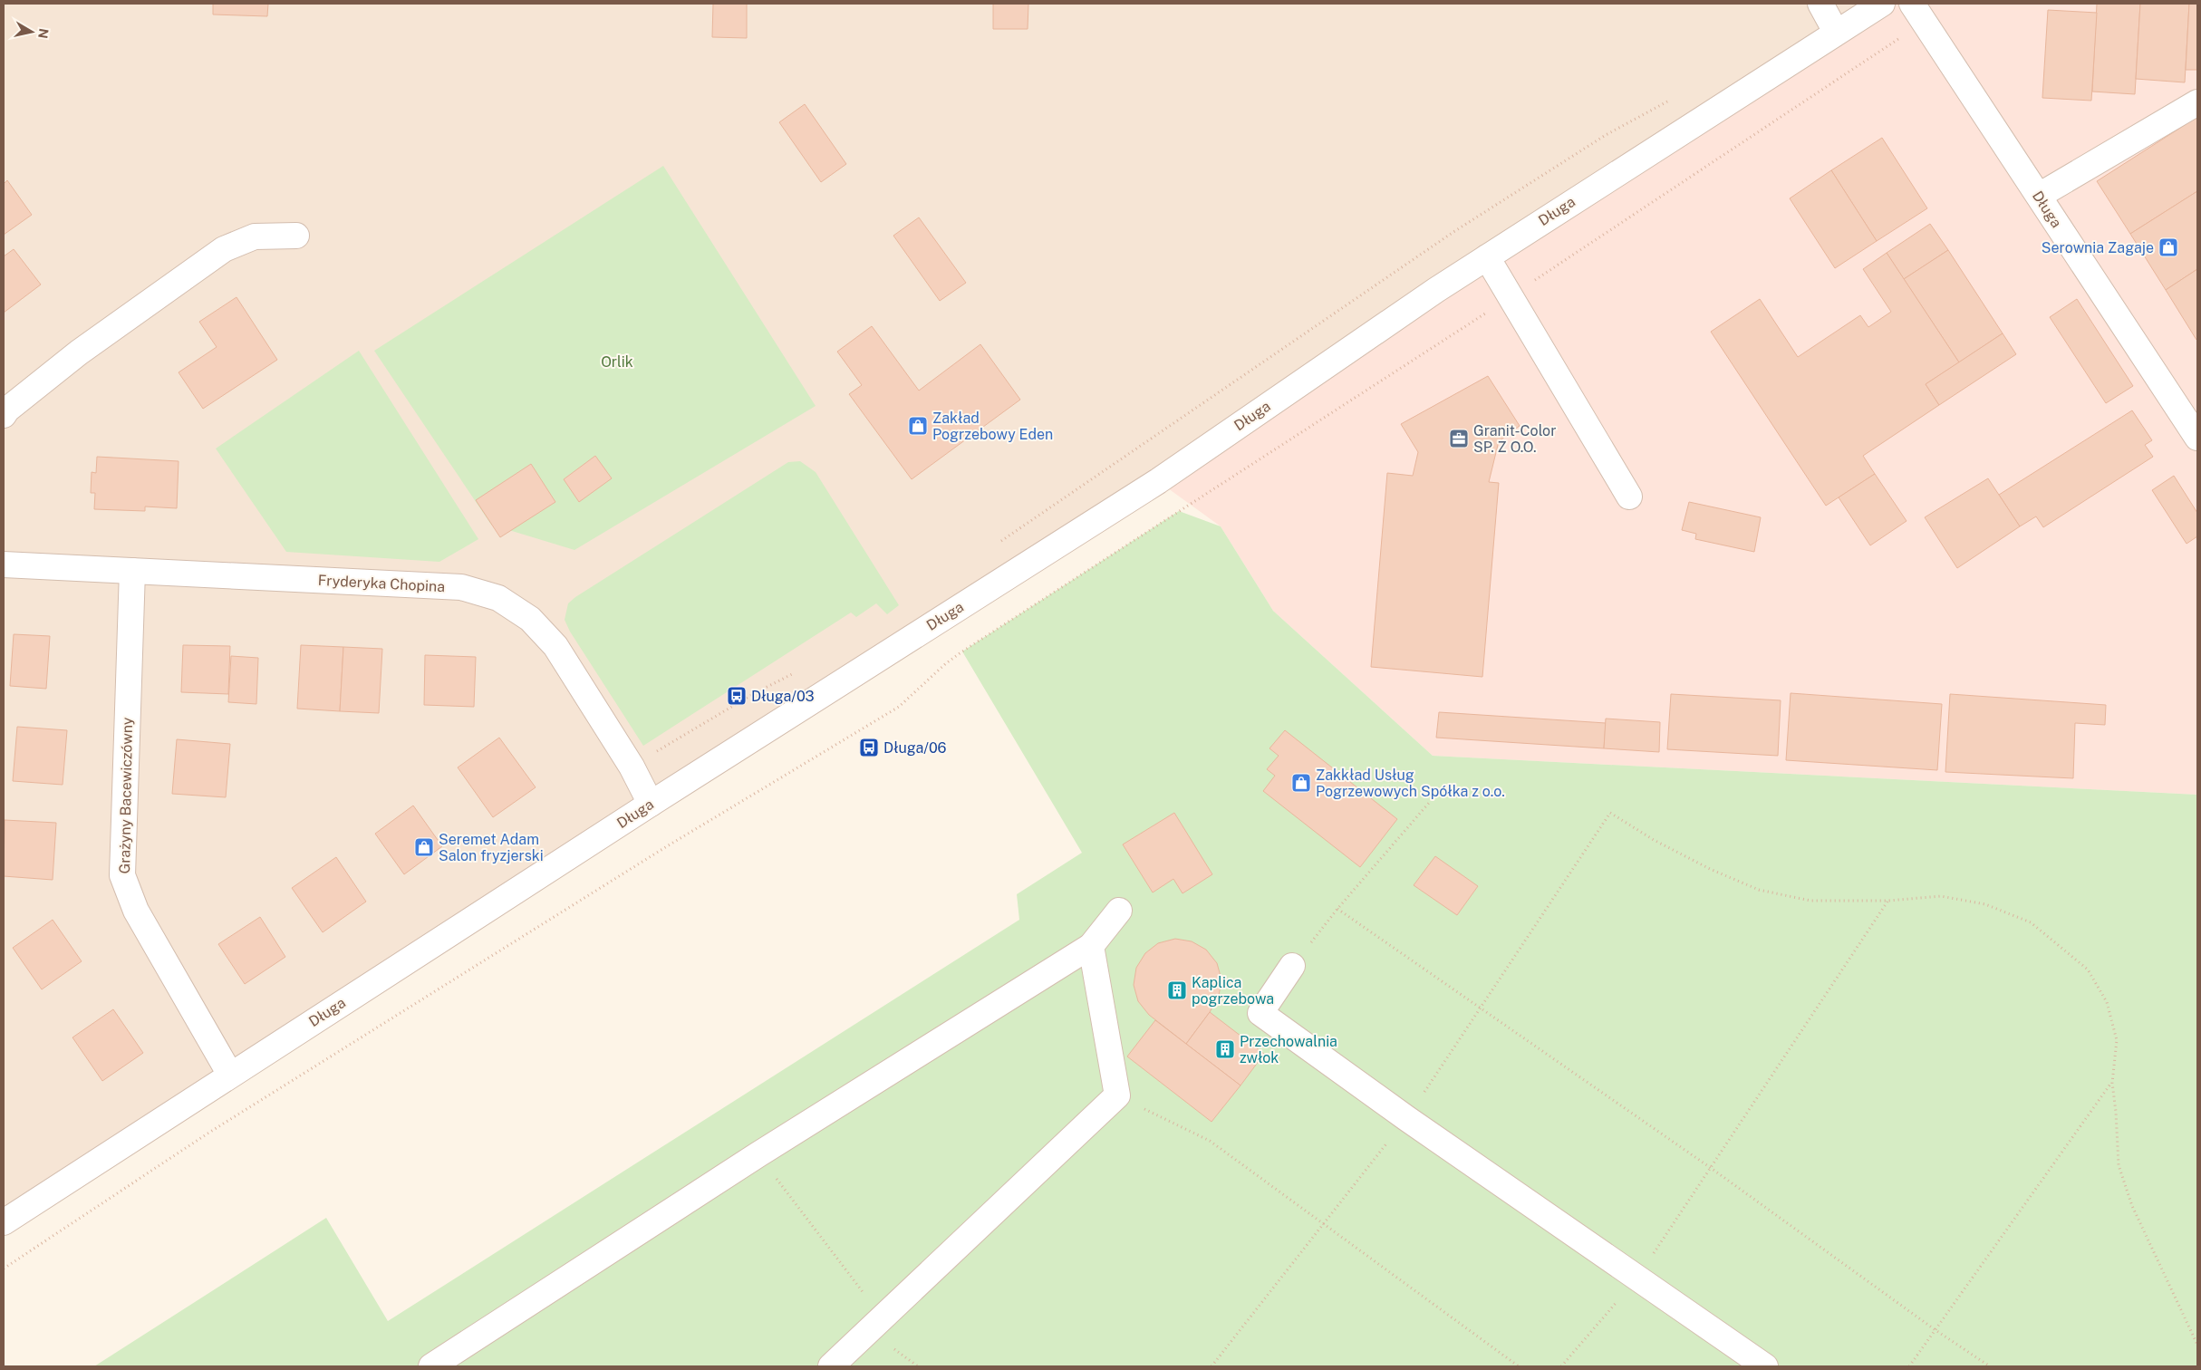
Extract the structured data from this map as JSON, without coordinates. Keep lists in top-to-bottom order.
{
  "streets": {
    "street": ["Długa", "Fryderyka Chopina", "Grażyny Bacewiczówny"]
  },
  "crossings": [
    ["Długa", "Fryderyka Chopina"],
    ["Długa", "Grażyny Bacewiczówny"],
    ["Fryderyka Chopina", "Grażyny Bacewiczówny"]
  ],
  "parks": ["Orlik"],
  "places": {
    "shop": [
      "Serownia Zagaje",
      "Zakład Pogrzebowy Eden",
      "Zakkład Usług Pogrzewowych Spółka z o.o.",
      "Seremet Adam Salon fryzjerski"
    ],
    "office": ["Granit-Color SP. Z O.O."],
    "bus stop": ["Długa/03", "Długa/06"],
    "building": ["Kaplica pogrzebowa", "Przechowalnia zwłok"]
  },
  "north": "right"
}
